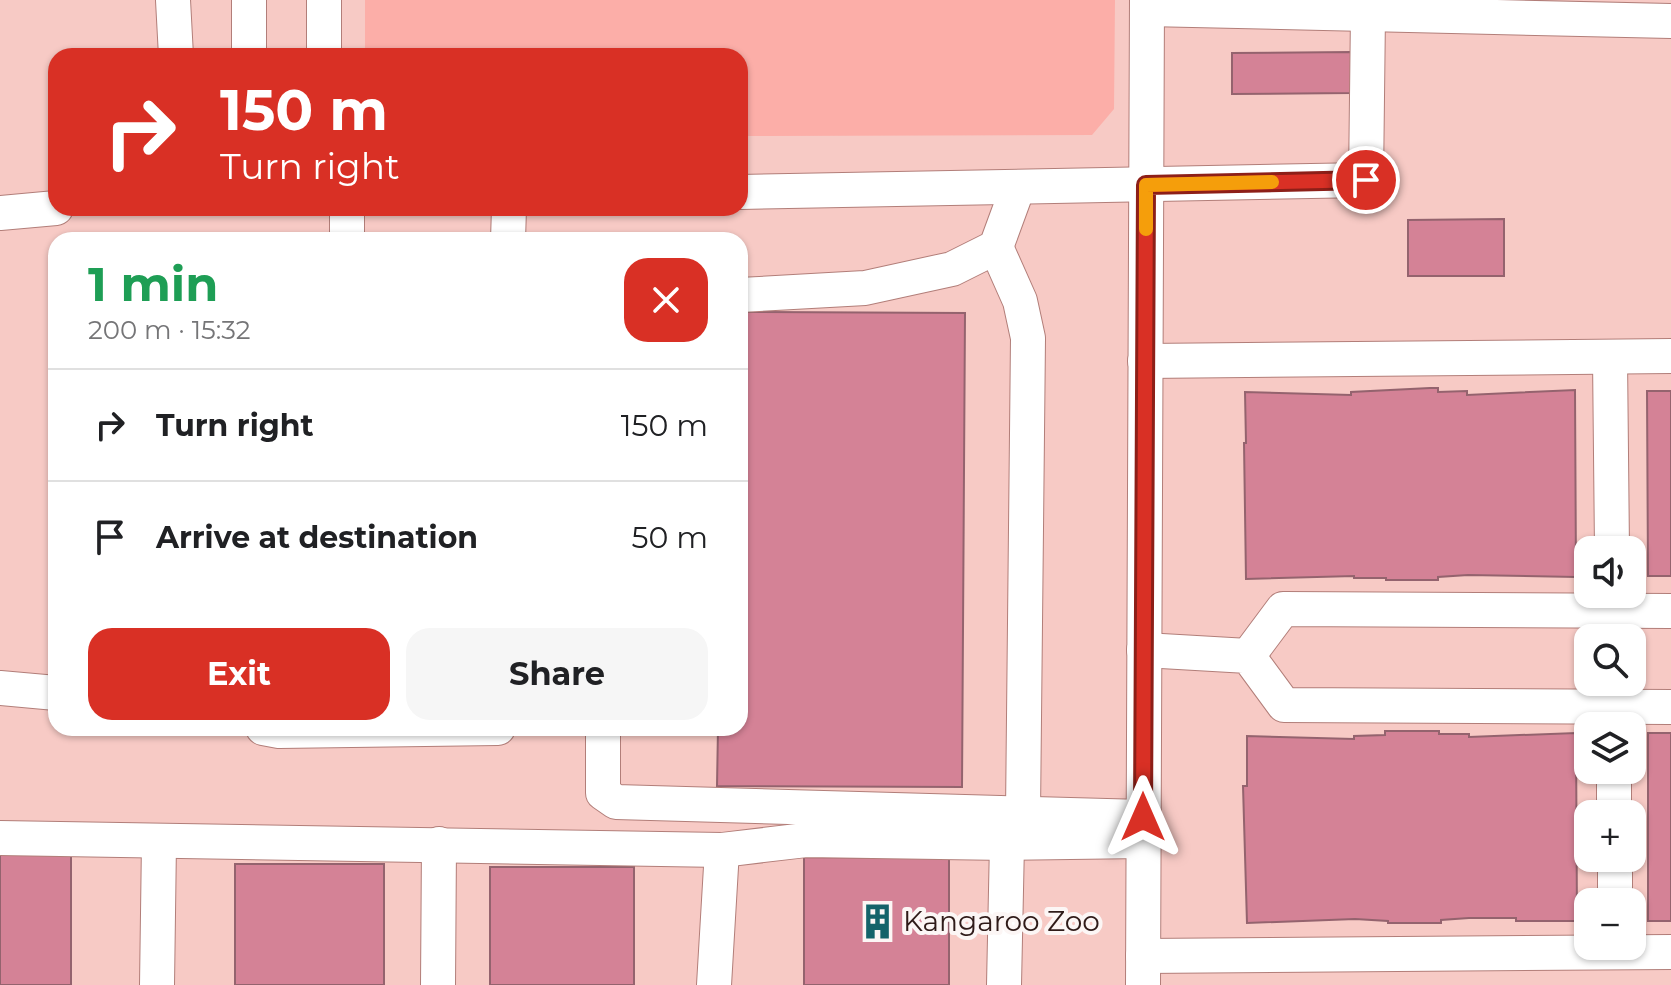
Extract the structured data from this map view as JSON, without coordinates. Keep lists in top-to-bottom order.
{
  "places": {
    "building": ["Kangaroo Zoo"]
  },
  "page": {
    "turn": ["150 m", "Turn right"],
    "heading": ["1 min", "200 m · 15:32"],
    "list": [
      {
        "name": "Turn right",
        "value": "150 m"
      },
      {
        "name": "Arrive at destination",
        "value": "50 m"
      }
    ],
    "map_buttons": ["+", "−"],
    "buttons": ["Exit", "Share"]
  }
}
